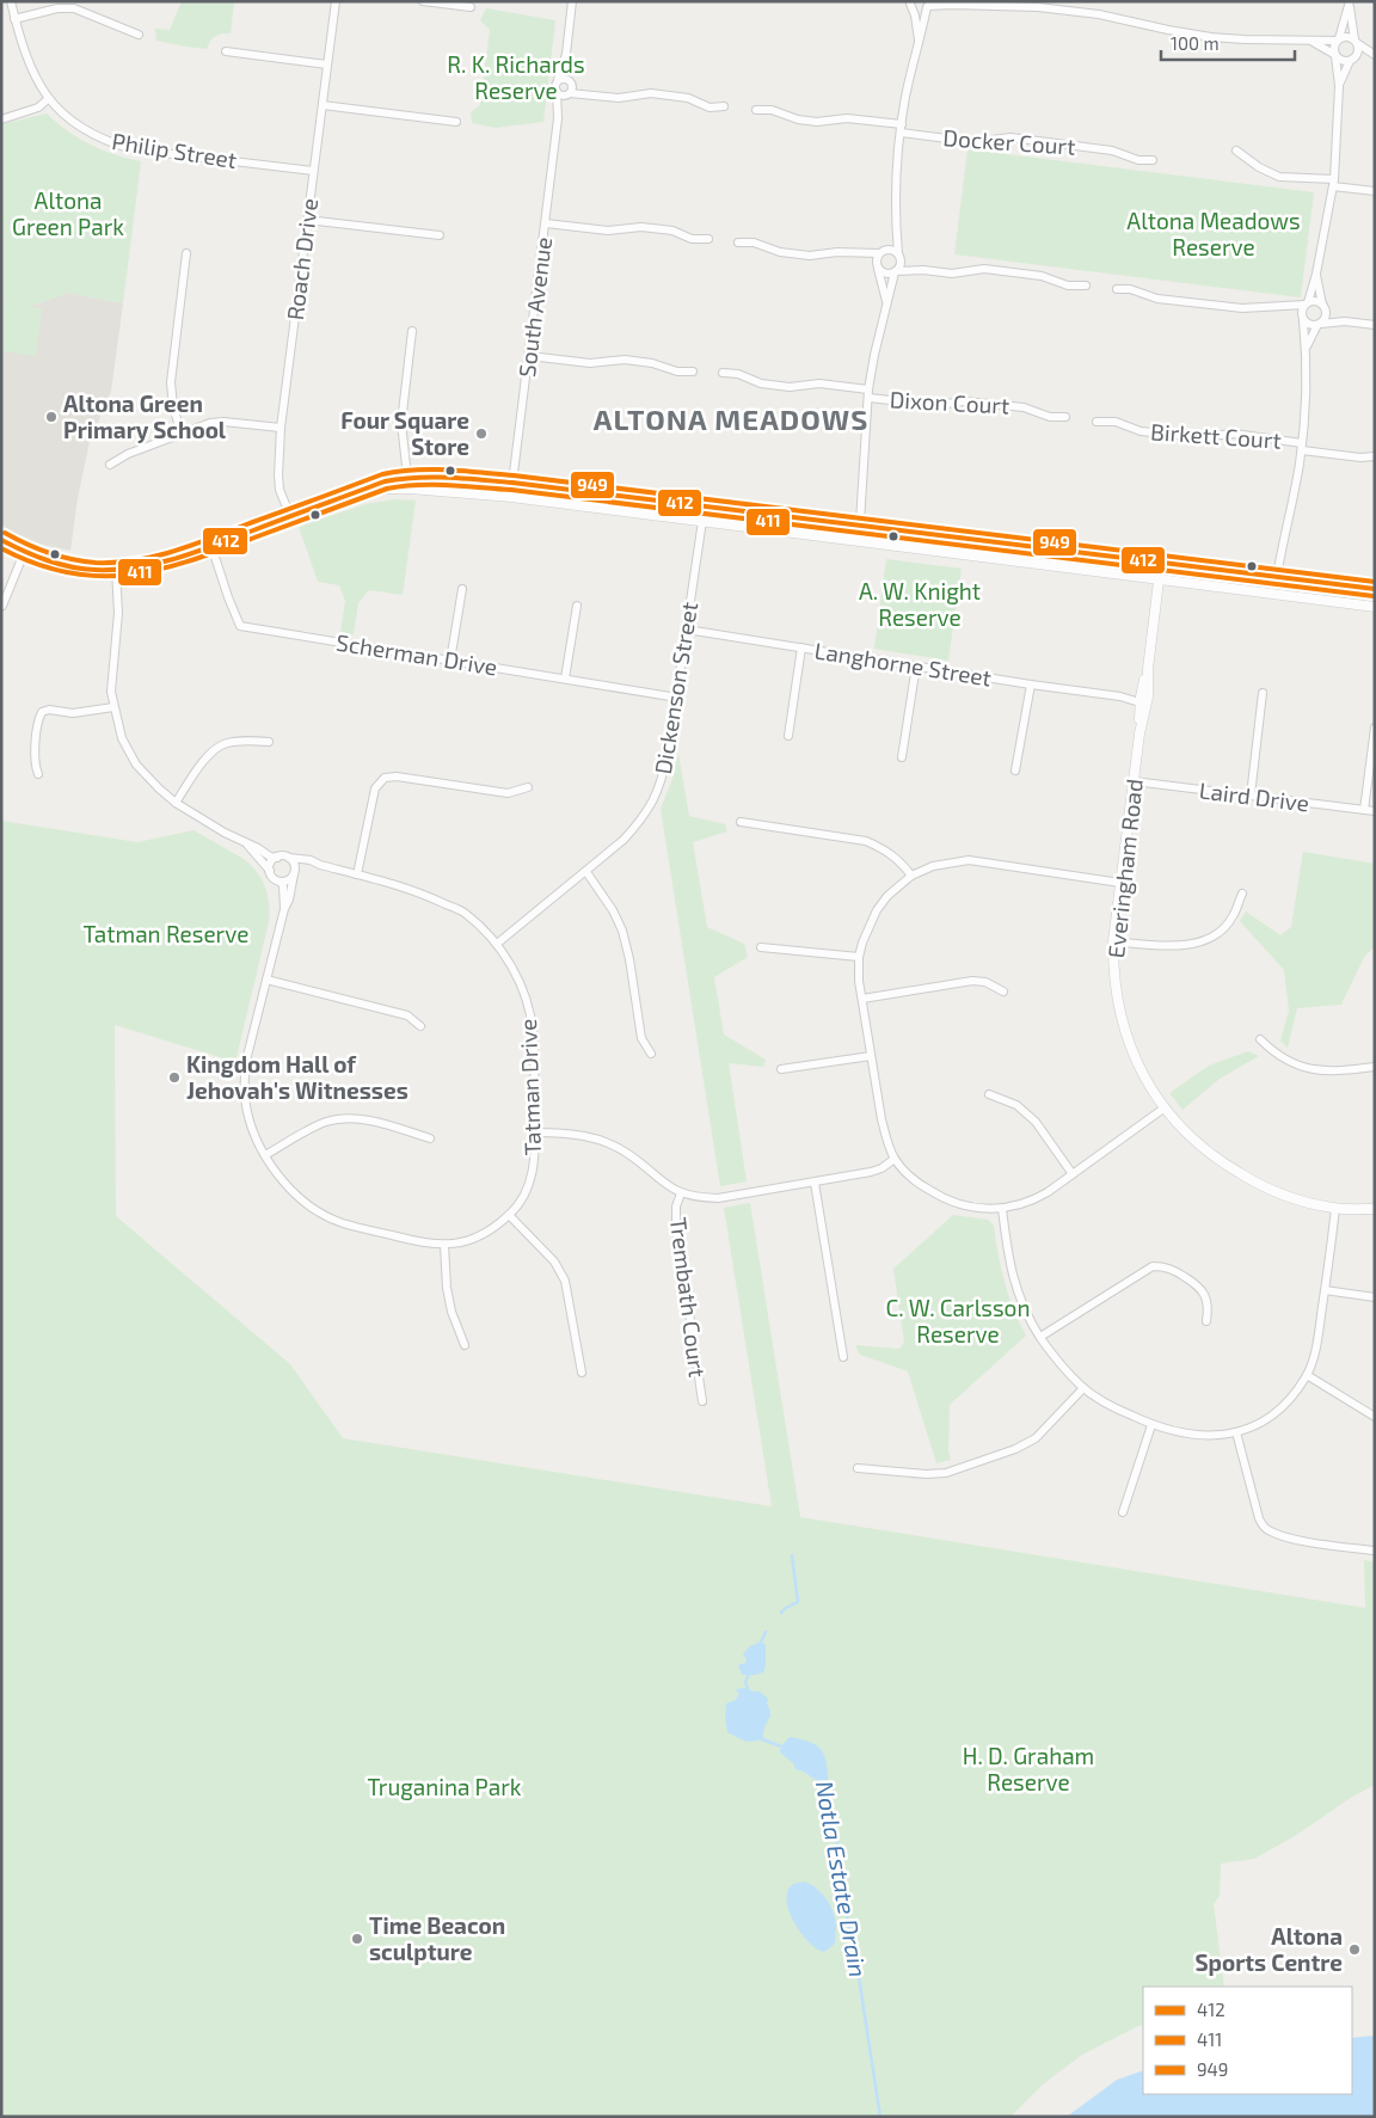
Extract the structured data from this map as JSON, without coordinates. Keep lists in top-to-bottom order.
{
  "streets": {
    "street": [
      "Docker Court",
      "Philip Street",
      "Roach Drive",
      "South Avenue",
      "Dixon Court",
      "Birkett Court",
      "Scherman Drive",
      "Langhorne Street",
      "Dickenson Street",
      "Laird Drive",
      "Everingham Road",
      "Tatman Drive",
      "Trembath Court"
    ]
  },
  "crossings": [
    ["Philip Street", "Roach Drive"],
    ["Scherman Drive", "Dickenson Street"],
    ["Langhorne Street", "Dickenson Street"],
    ["Langhorne Street", "Everingham Road"],
    ["Dickenson Street", "Tatman Drive"],
    ["Laird Drive", "Everingham Road"]
  ],
  "districts": ["ALTONA MEADOWS"],
  "water": ["Notla Estate Drain"],
  "parks": [
    "R. K. Richards Reserve",
    "Altona Green Park",
    "Altona Meadows Reserve",
    "A. W. Knight Reserve",
    "Tatman Reserve",
    "C. W. Carlsson Reserve",
    "H. D. Graham Reserve",
    "Truganina Park"
  ],
  "places": [
    "Altona Green Primary School",
    "Four Square Store",
    "Kingdom Hall of Jehovah's Witnesses",
    "Time Beacon sculpture",
    "Altona Sports Centre"
  ],
  "lines": ["transit line 949", "transit line 412", "transit line 411"],
  "legend": ["412", "411", "949"],
  "scale_bar": "100 m"
}
